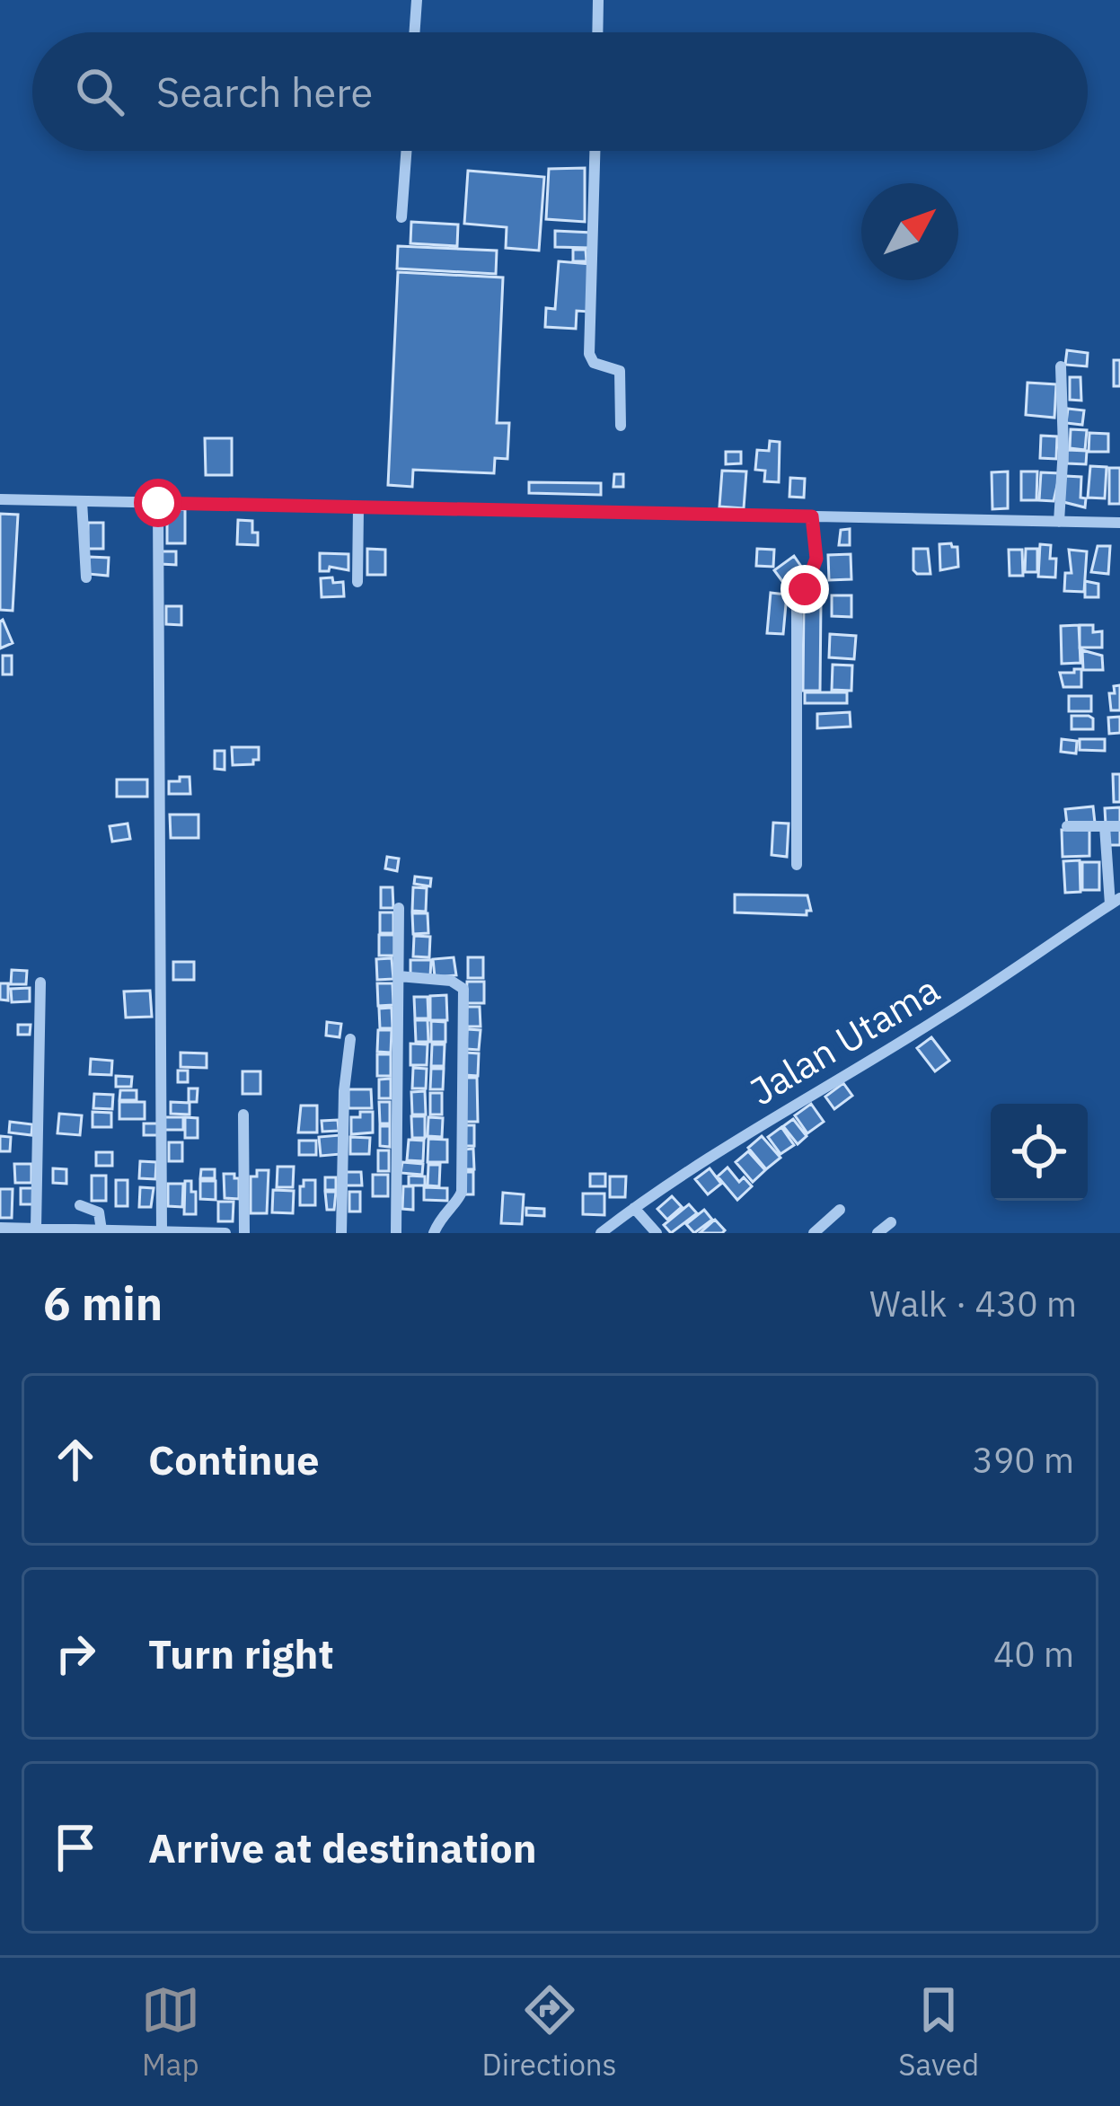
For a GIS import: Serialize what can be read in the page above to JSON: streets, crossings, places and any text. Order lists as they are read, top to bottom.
{
  "streets": {
    "street": ["Jalan Utama"]
  },
  "north": "top right",
  "page": {
    "search": "Search here",
    "heading": ["6 min", "Walk · 430 m"],
    "list": [
      ["Continue", "390 m"],
      ["Turn right", "40 m"],
      "Arrive at destination"
    ],
    "nav": ["Map", "Directions", "Saved"]
  }
}
